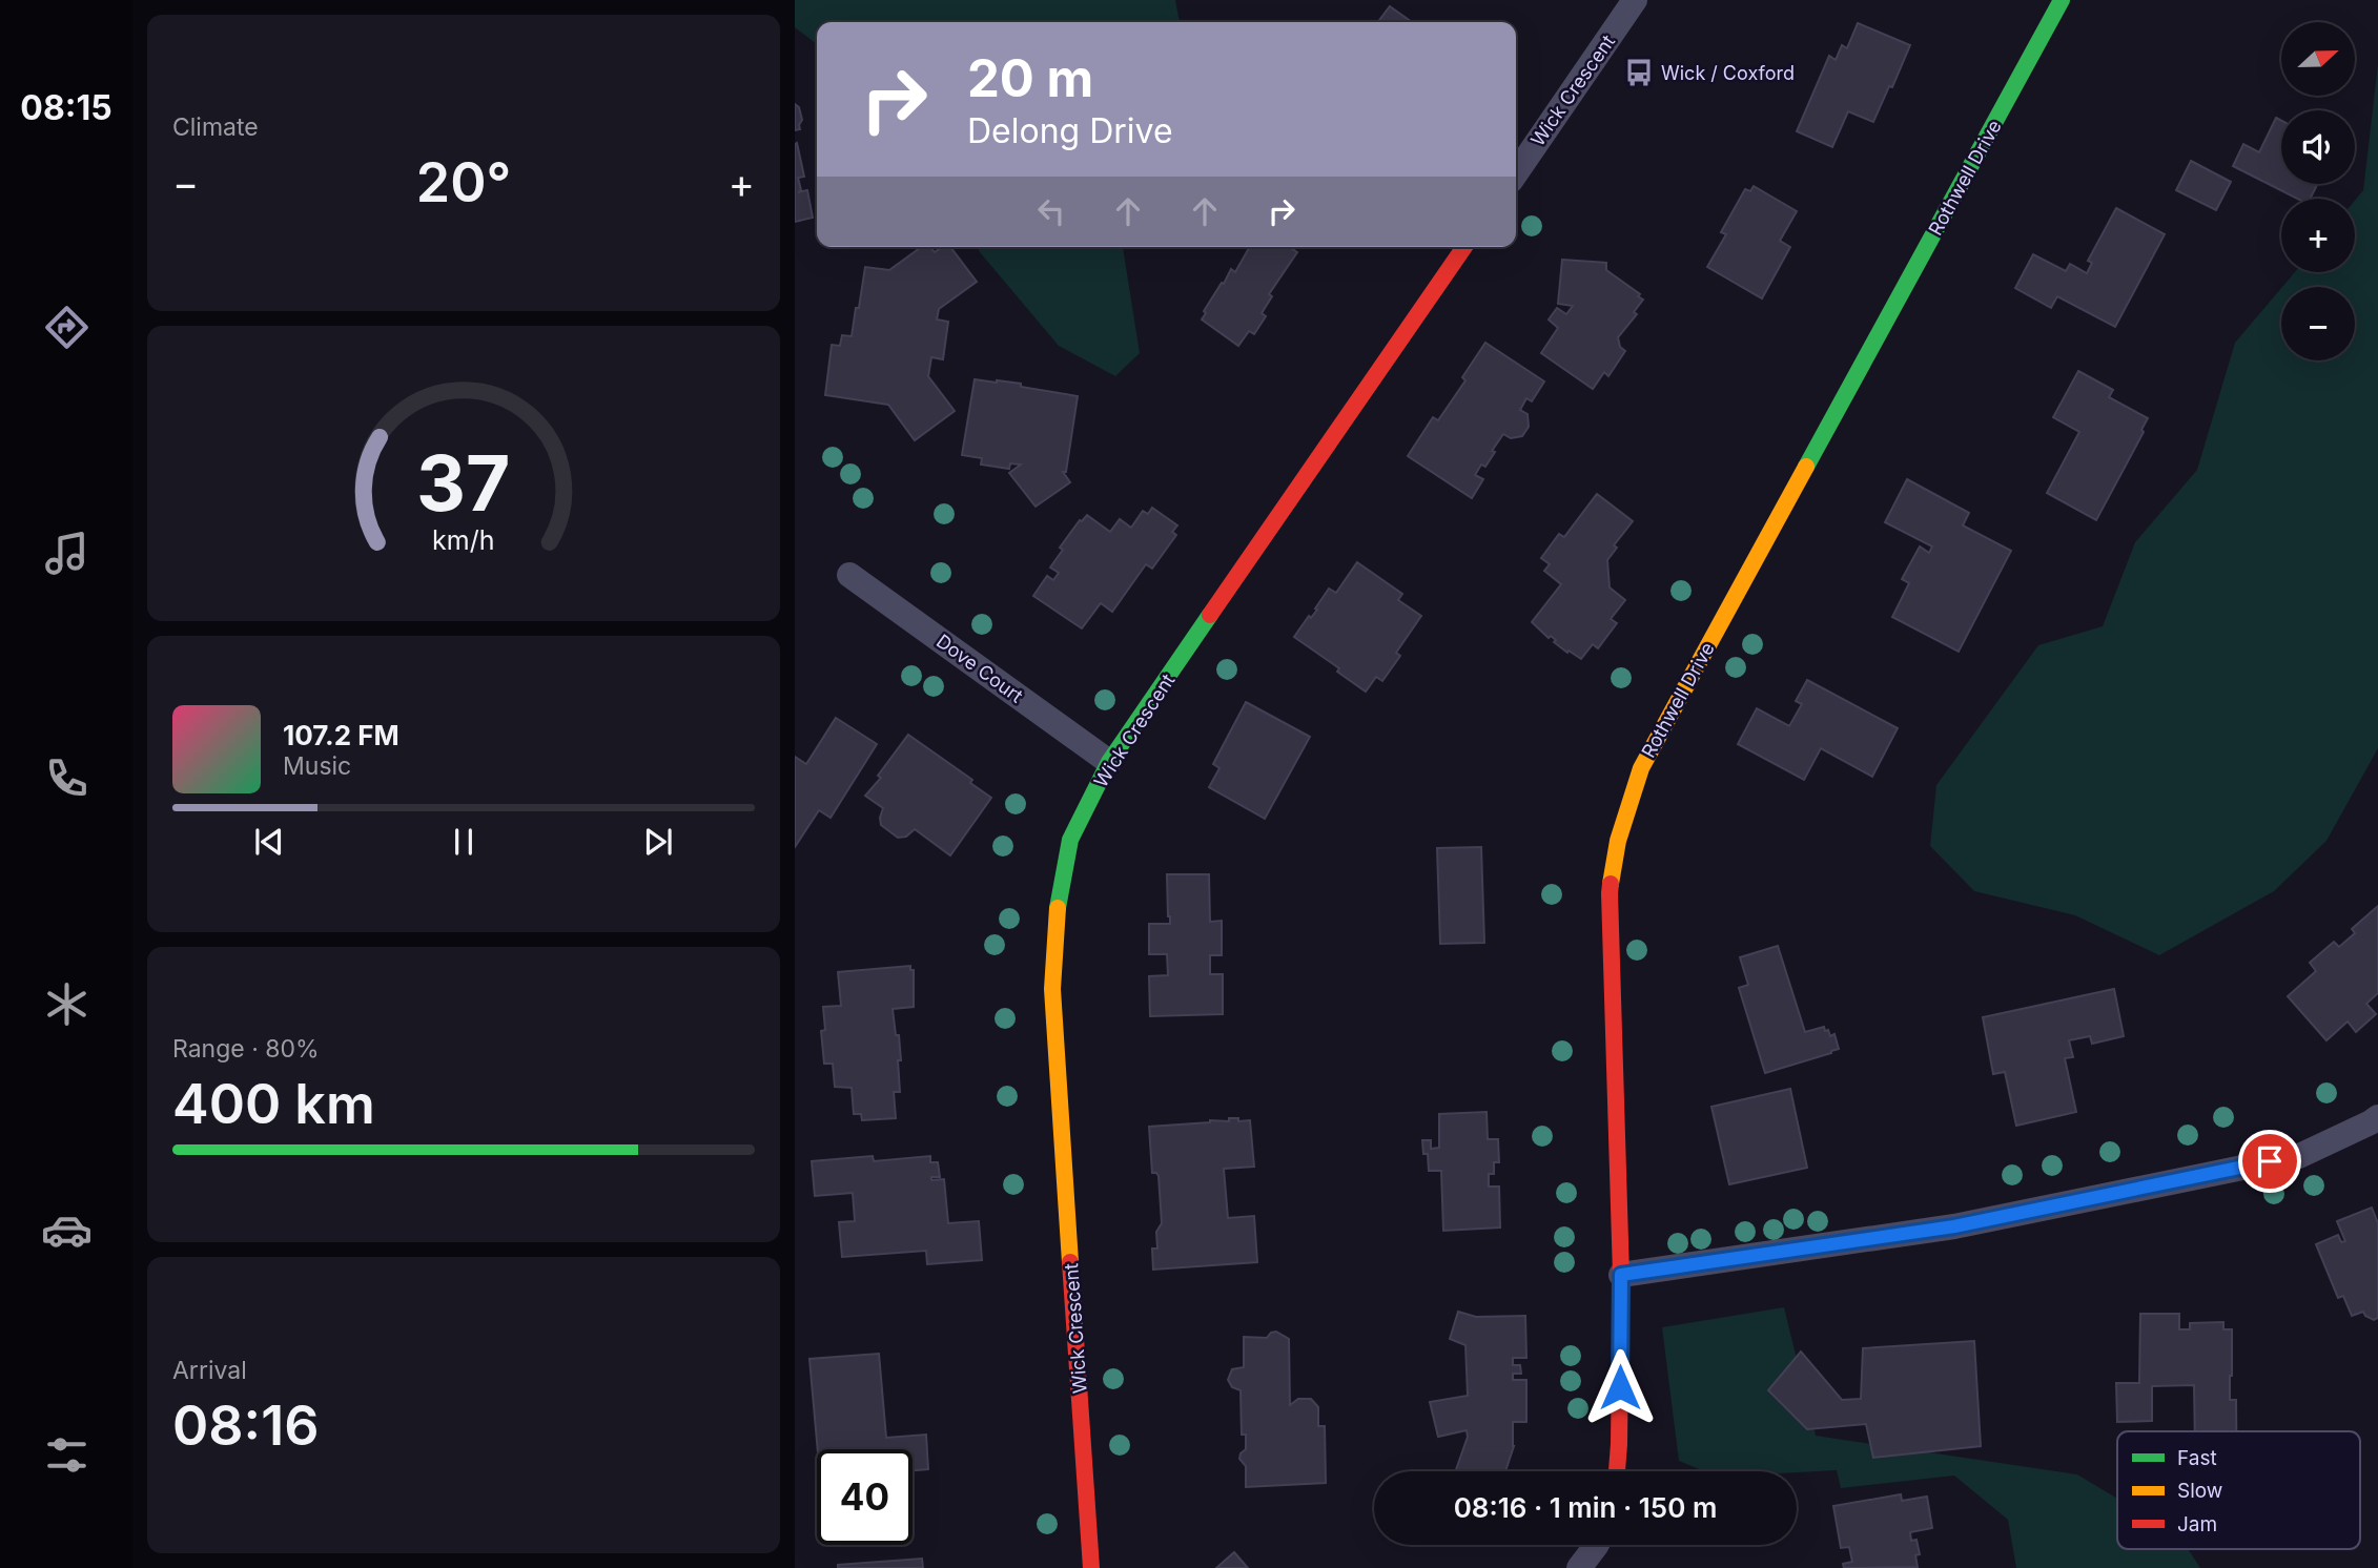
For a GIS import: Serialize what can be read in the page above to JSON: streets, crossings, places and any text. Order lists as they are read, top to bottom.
{
  "streets": {
    "street": ["Wick Crescent", "Rothwell Drive", "Dove Court"]
  },
  "crossings": [
    ["Wick Crescent", "Dove Court"]
  ],
  "places": {
    "bus stop": ["Wick / Coxford"]
  },
  "legend": ["Fast", "Slow", "Jam"],
  "north": "right",
  "page": {
    "tabs": "08:15",
    "tile": [
      "Climate",
      ["Range · 80%", "400 km"],
      ["Arrival", "08:16"]
    ],
    "map_buttons": ["+", "−"],
    "turn": ["20 m", "Delong Drive"],
    "heat": ["−", "20°", "+"],
    "song": ["107.2 FM", "Music"],
    "limit": "40",
    "trip": "08:16 · 1 min · 150 m",
    "gauge": ["37", "km/h"]
  }
}
